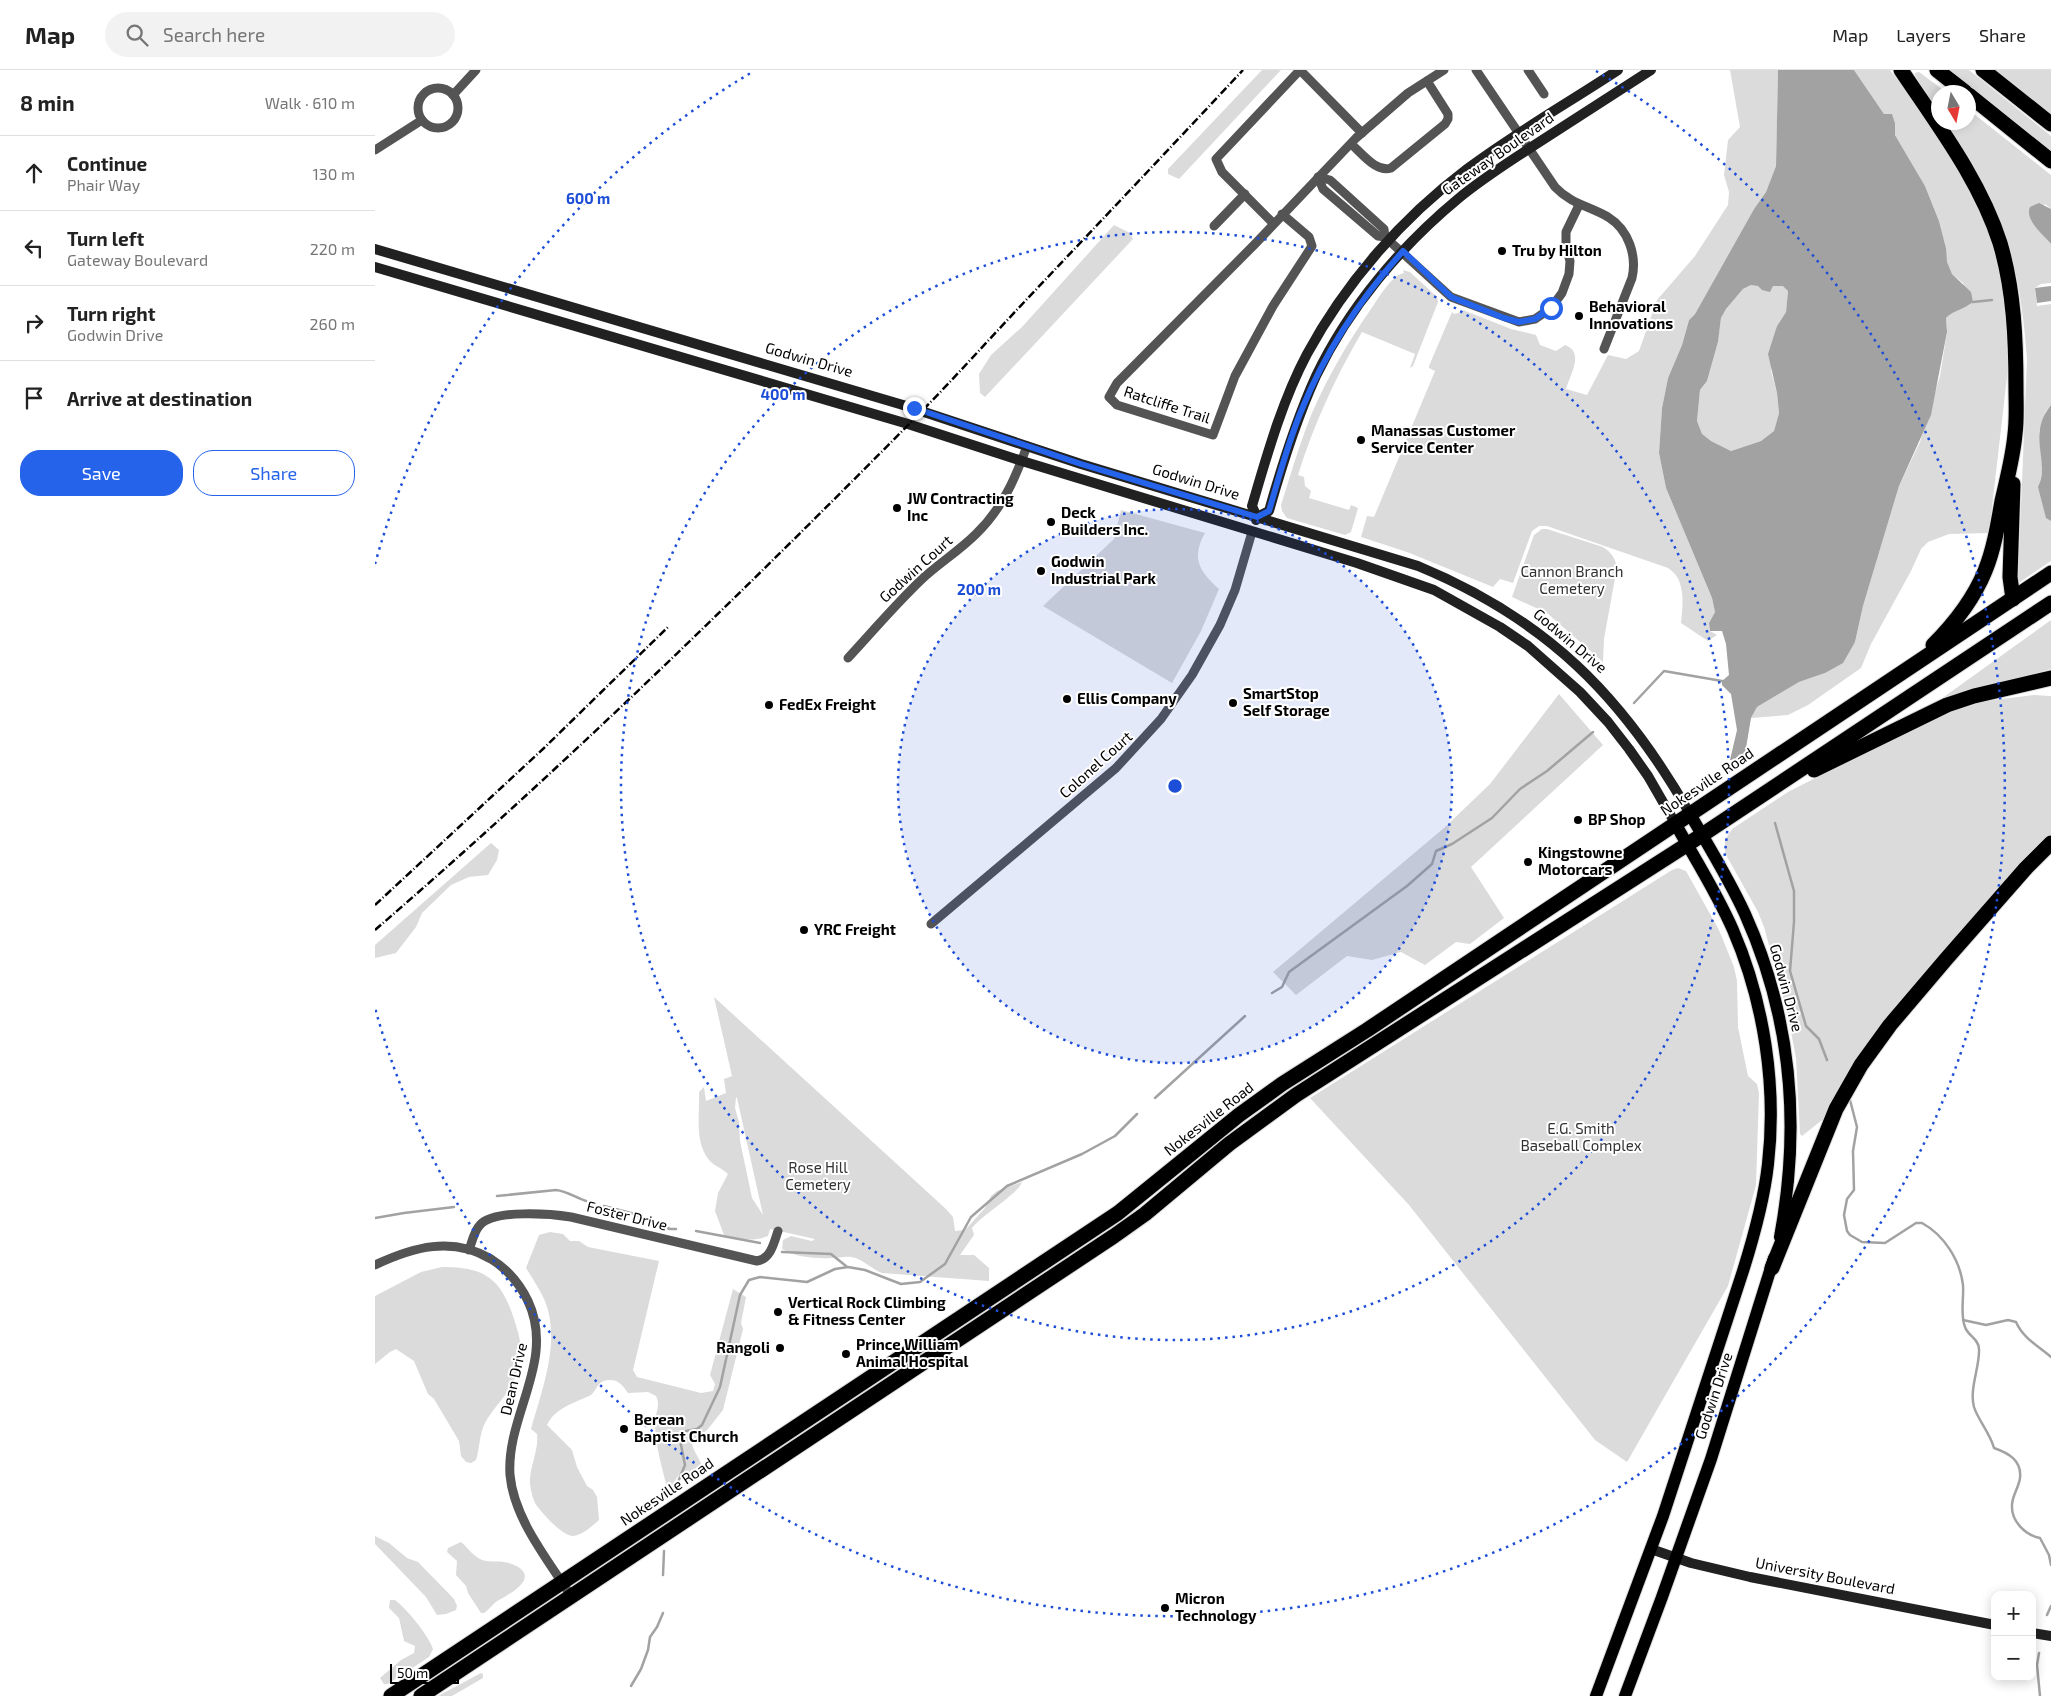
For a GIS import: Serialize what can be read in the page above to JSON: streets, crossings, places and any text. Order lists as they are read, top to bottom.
{
  "streets": {
    "highway": ["Nokesville Road"],
    "main road": ["Godwin Drive"],
    "street": [
      "Gateway Boulevard",
      "Ratcliffe Trail",
      "Godwin Court",
      "Colonel Court",
      "Foster Drive",
      "Dean Drive",
      "University Boulevard"
    ]
  },
  "crossings": [
    ["Gateway Boulevard", "Godwin Drive"],
    ["Gateway Boulevard", "Colonel Court"],
    ["Godwin Drive", "Godwin Court"],
    ["Godwin Drive", "Colonel Court"],
    ["Godwin Drive", "Nokesville Road"],
    ["Godwin Drive", "University Boulevard"],
    ["Nokesville Road", "Dean Drive"],
    ["Foster Drive", "Dean Drive"]
  ],
  "parks": ["Cannon Branch Cemetery", "E.G. Smith Baseball Complex", "Rose Hill Cemetery"],
  "places": [
    "Tru by Hilton",
    "Behavioral Innovations",
    "Manassas Customer Service Center",
    "JW Contracting Inc",
    "Deck Builders Inc.",
    "Godwin Industrial Park",
    "Ellis Company",
    "SmartStop Self Storage",
    "FedEx Freight",
    "BP Shop",
    "Kingstowne Motorcars",
    "YRC Freight",
    "Vertical Rock Climbing & Fitness Center",
    "Rangoli",
    "Prince William Animal Hospital",
    "Berean Baptist Church",
    "Micron Technology"
  ],
  "scale_bar": "50 m",
  "north": "bottom",
  "page": {
    "header": "Map",
    "search": "Search here",
    "nav": ["Map", "Layers", "Share"],
    "heading": ["8 min", "Walk · 610 m"],
    "list": [
      ["Continue", "Phair Way", "130 m"],
      ["Turn left", "Gateway Boulevard", "220 m"],
      ["Turn right", "Godwin Drive", "260 m"],
      "Arrive at destination"
    ],
    "buttons": ["Save", "Share"],
    "map_buttons": ["+", "−"],
    "scale": "50 m"
  },
  "rings": ["600 m", "400 m", "200 m"]
}
